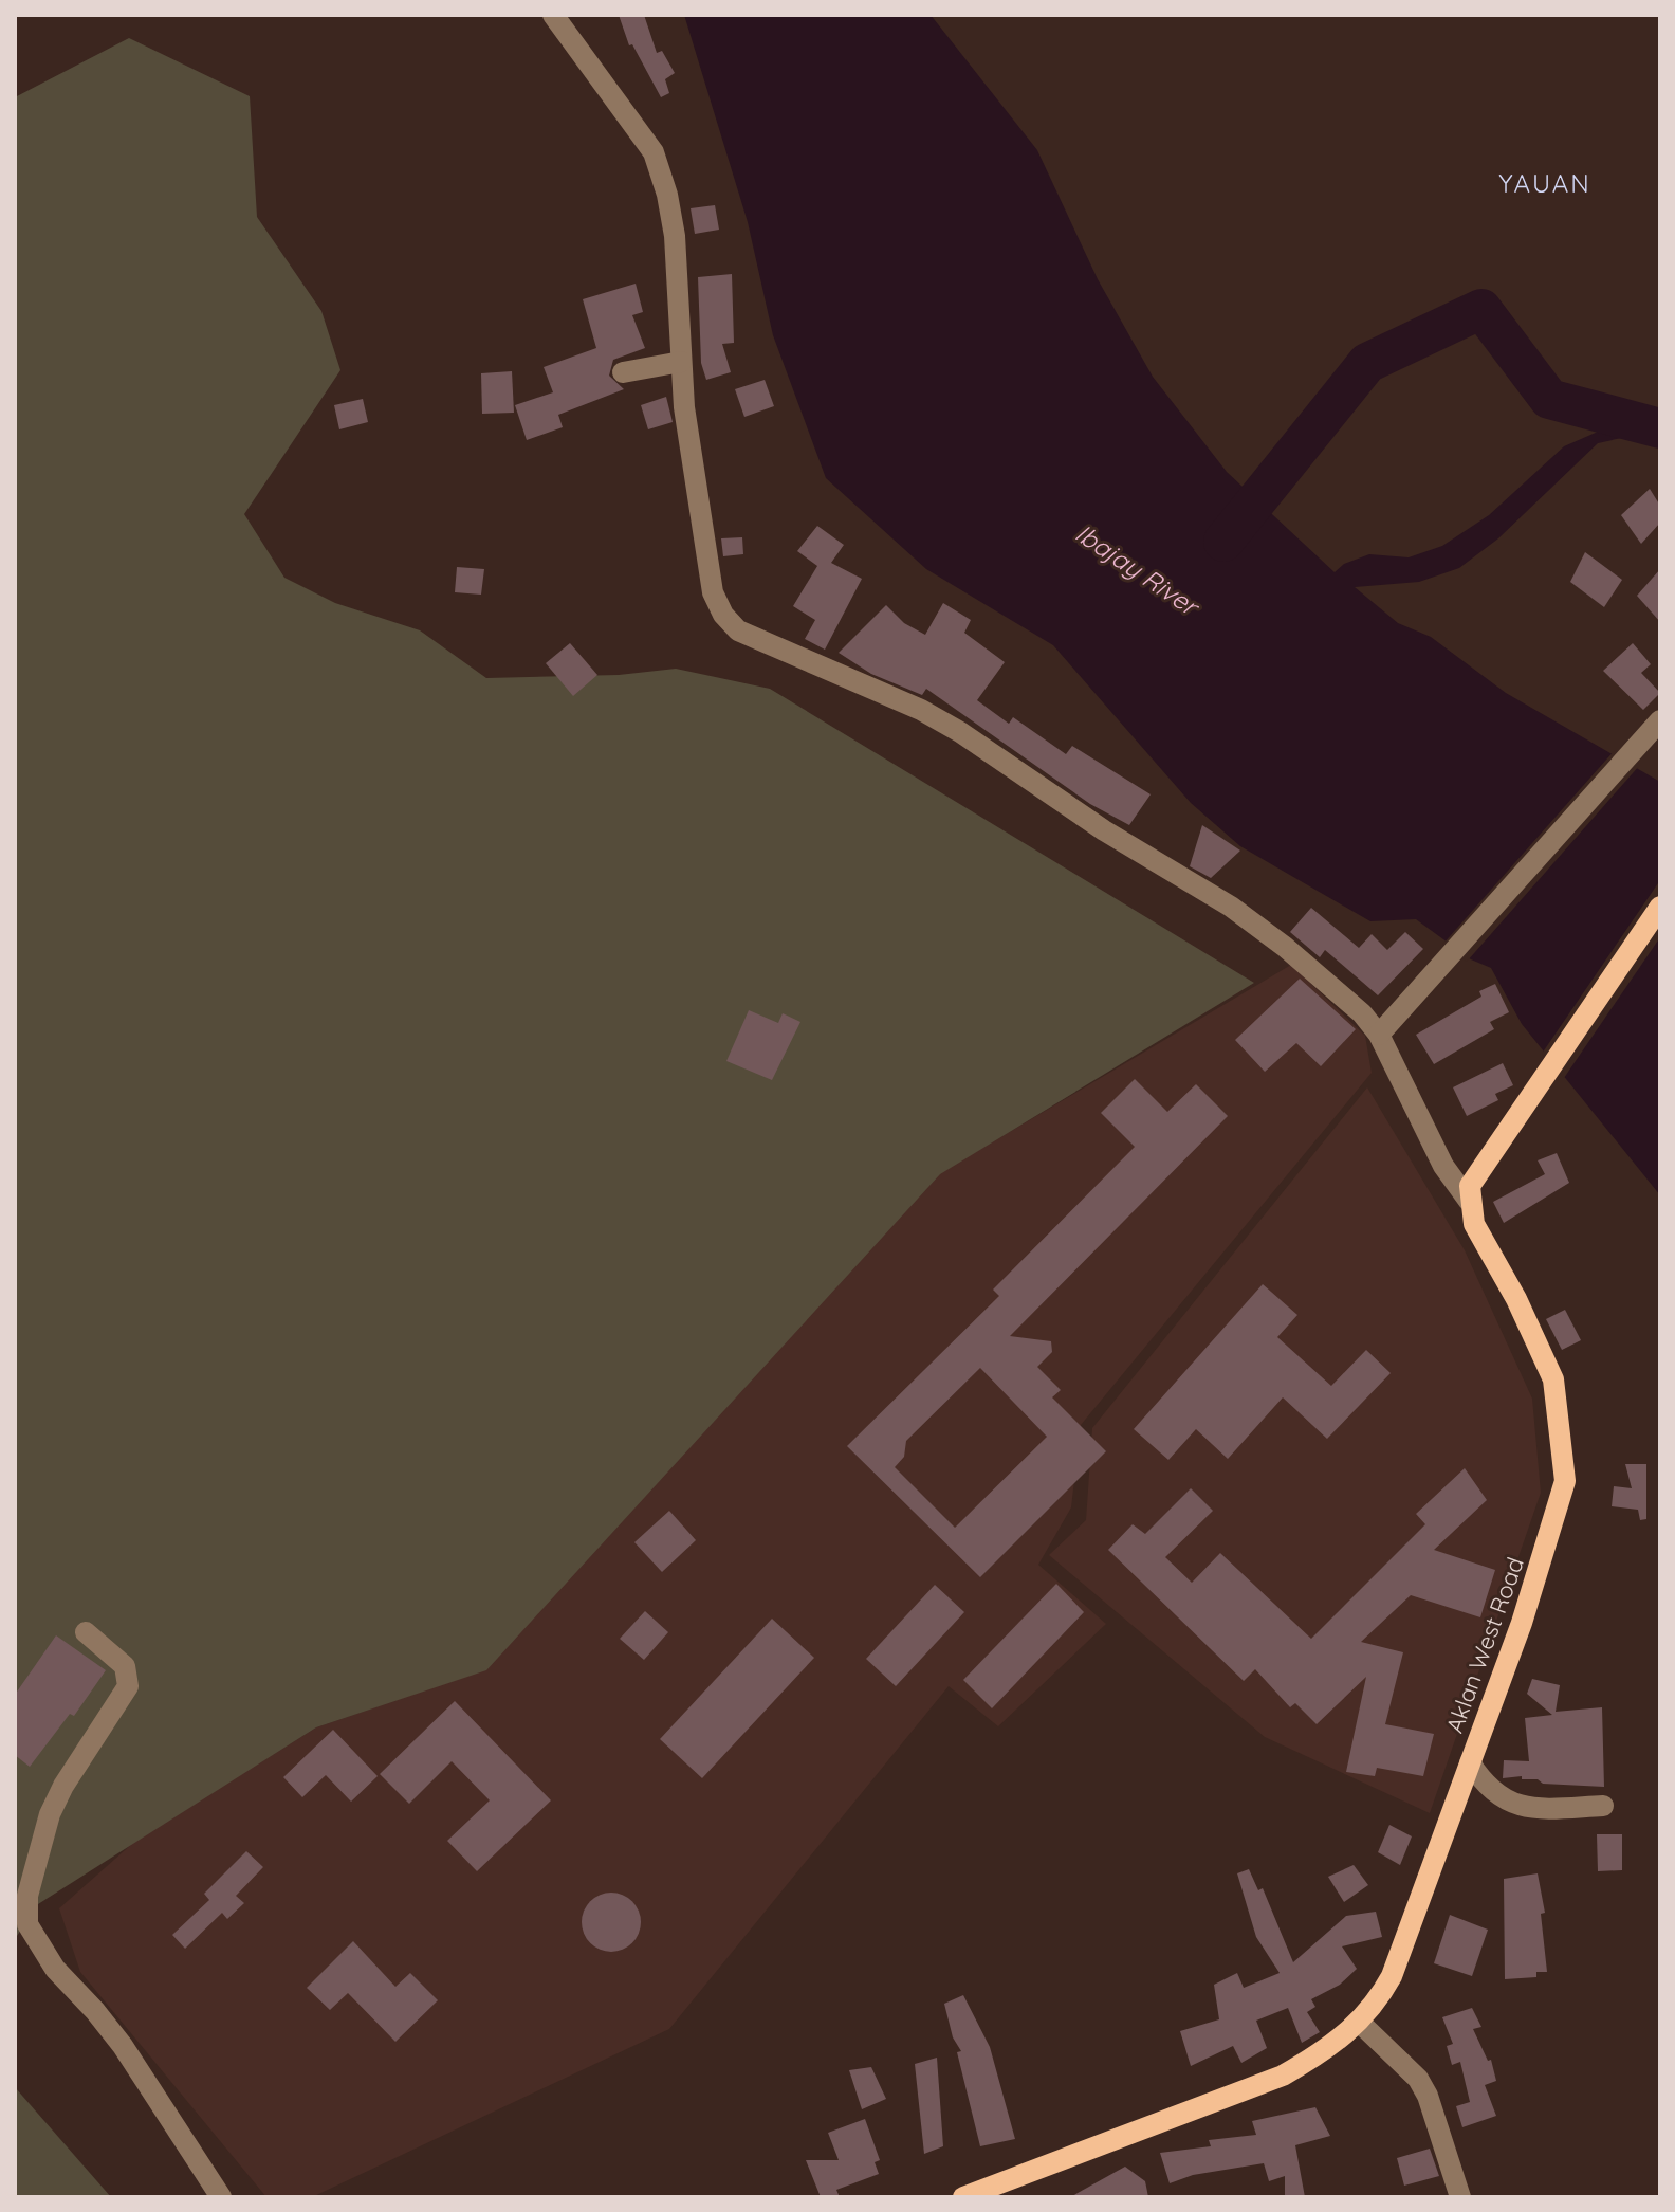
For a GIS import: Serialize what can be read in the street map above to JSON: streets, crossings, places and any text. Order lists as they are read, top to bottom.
{
  "streets": {
    "main road": ["Aklan West Road"]
  },
  "districts": ["YAUAN"],
  "water": ["Ibajay River"]
}
